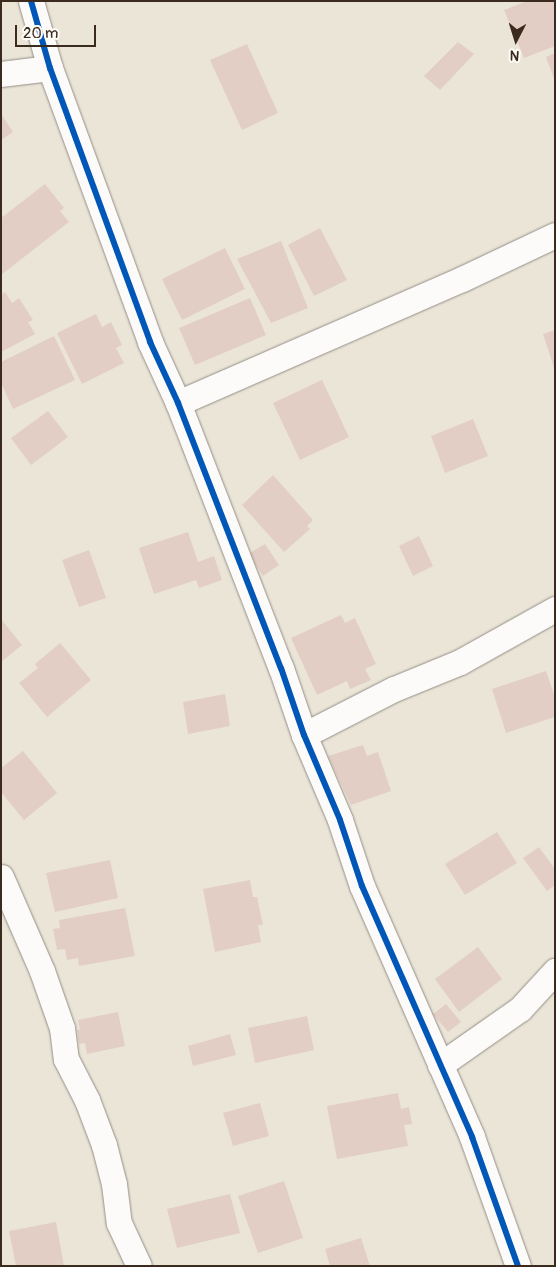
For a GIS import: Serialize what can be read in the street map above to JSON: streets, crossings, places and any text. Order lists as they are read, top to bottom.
{
  "scale_bar": "20 m",
  "north": "bottom"
}
